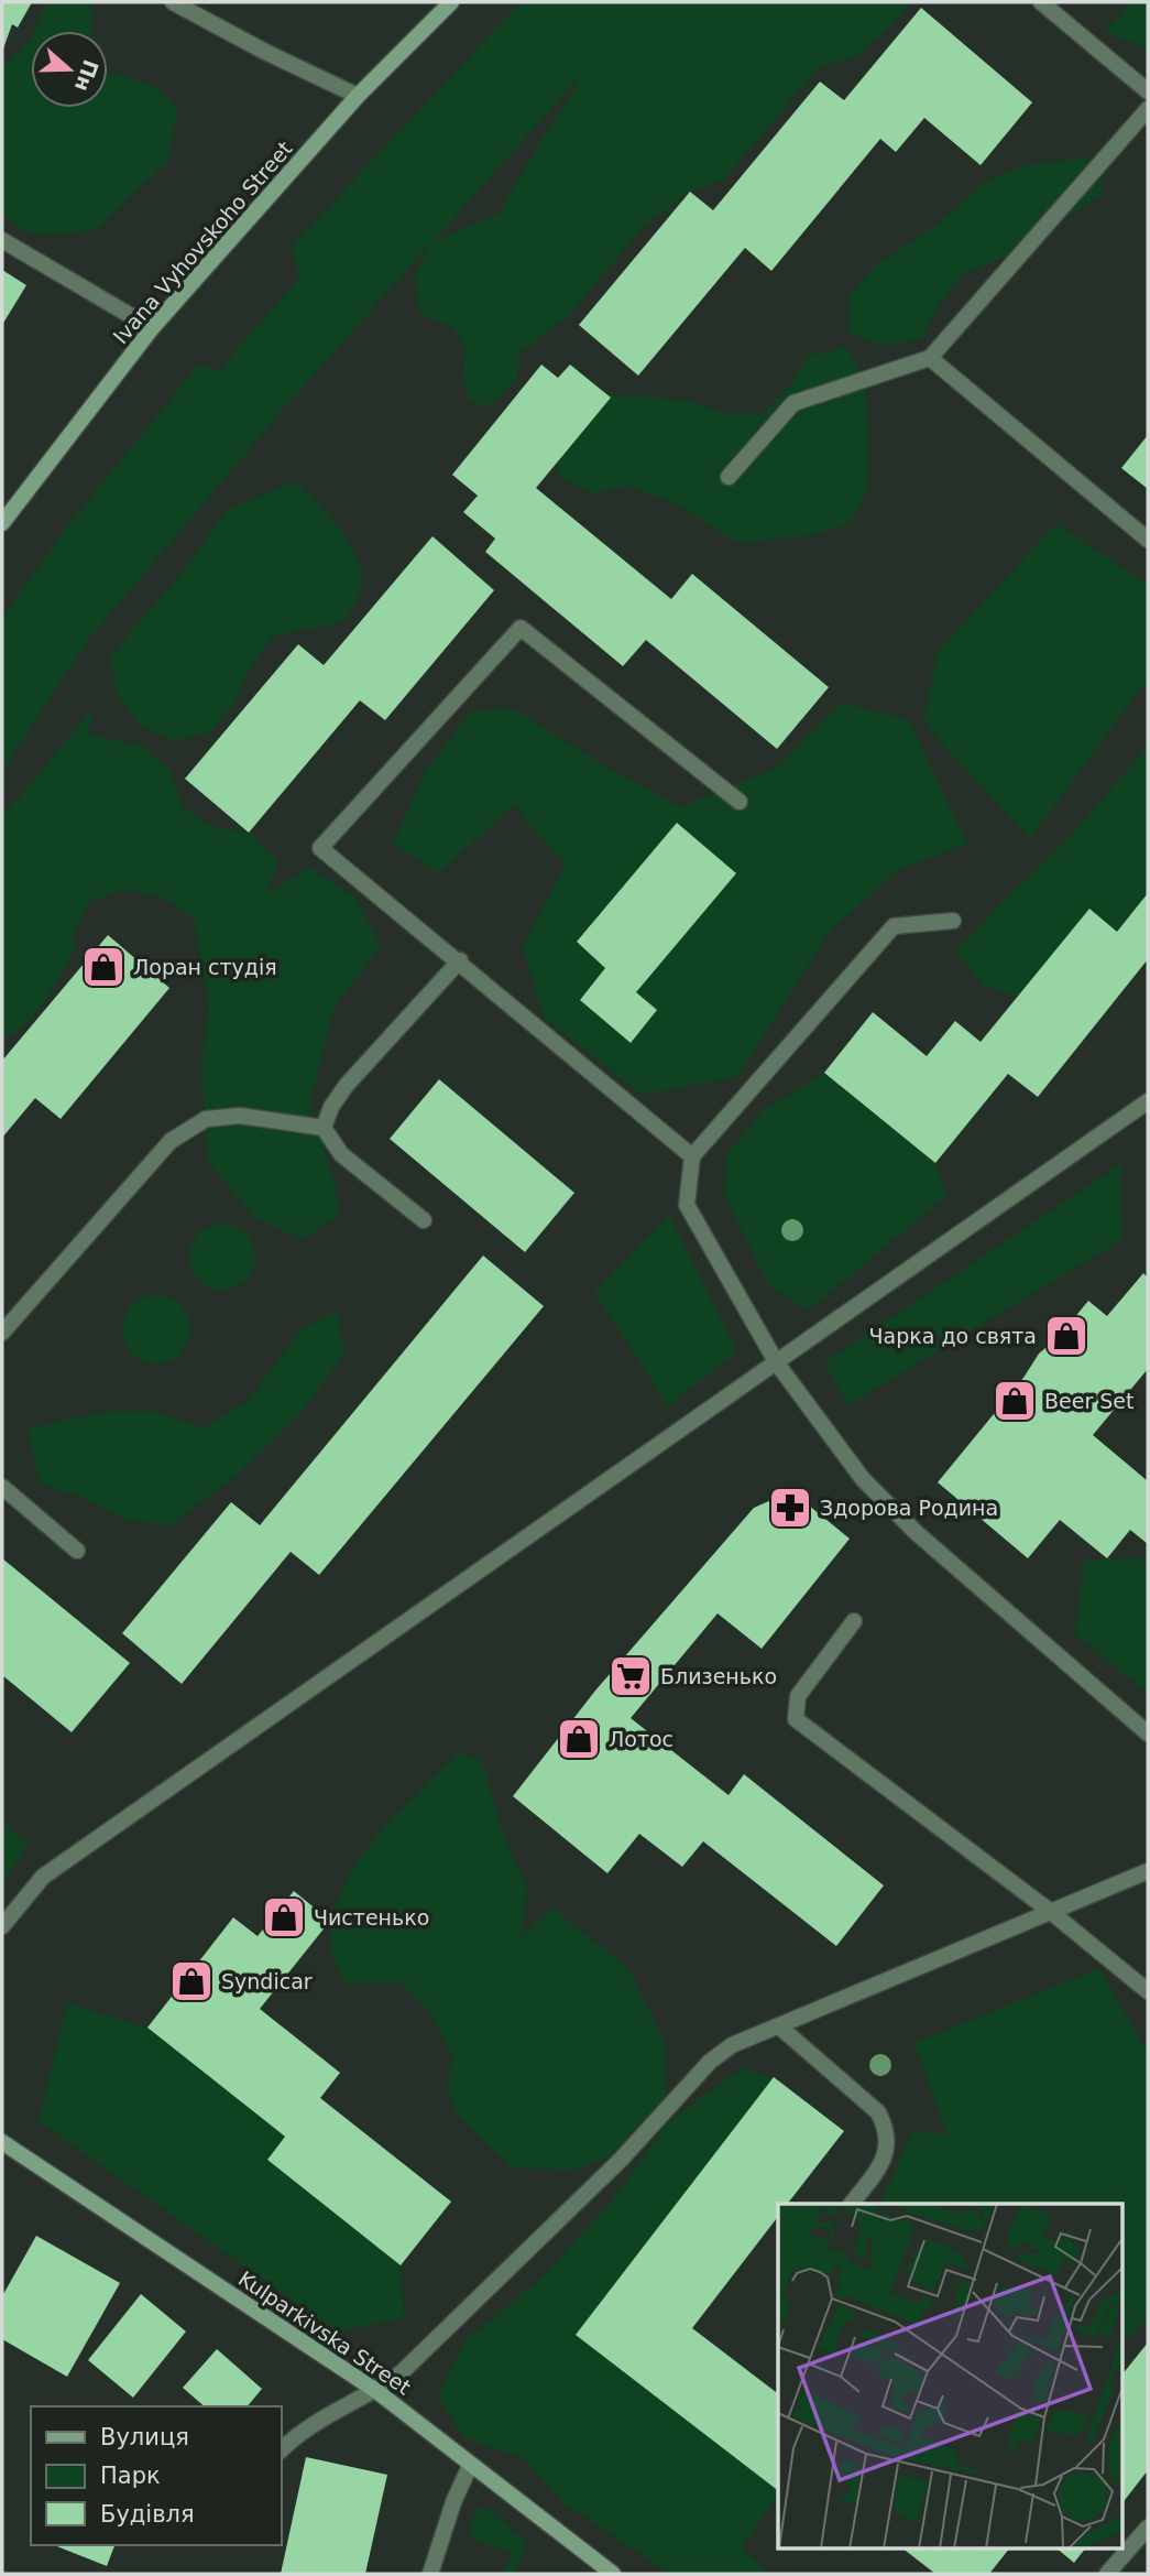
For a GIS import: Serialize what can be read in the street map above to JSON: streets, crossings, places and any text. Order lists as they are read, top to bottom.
{
  "streets": {
    "street": ["Ivana Vyhovskoho Street", "Kulparkivska Street"]
  },
  "places": {
    "shop": [
      "Лоран студія",
      "Чарка до свята",
      "Beer Set",
      "Лотос",
      "Чистенько",
      "Syndicar"
    ],
    "pharmacy": ["Здорова Родина"],
    "supermarket": ["Близенько"]
  },
  "legend": ["Вулиця", "Парк", "Будівля"],
  "north": "right"
}
